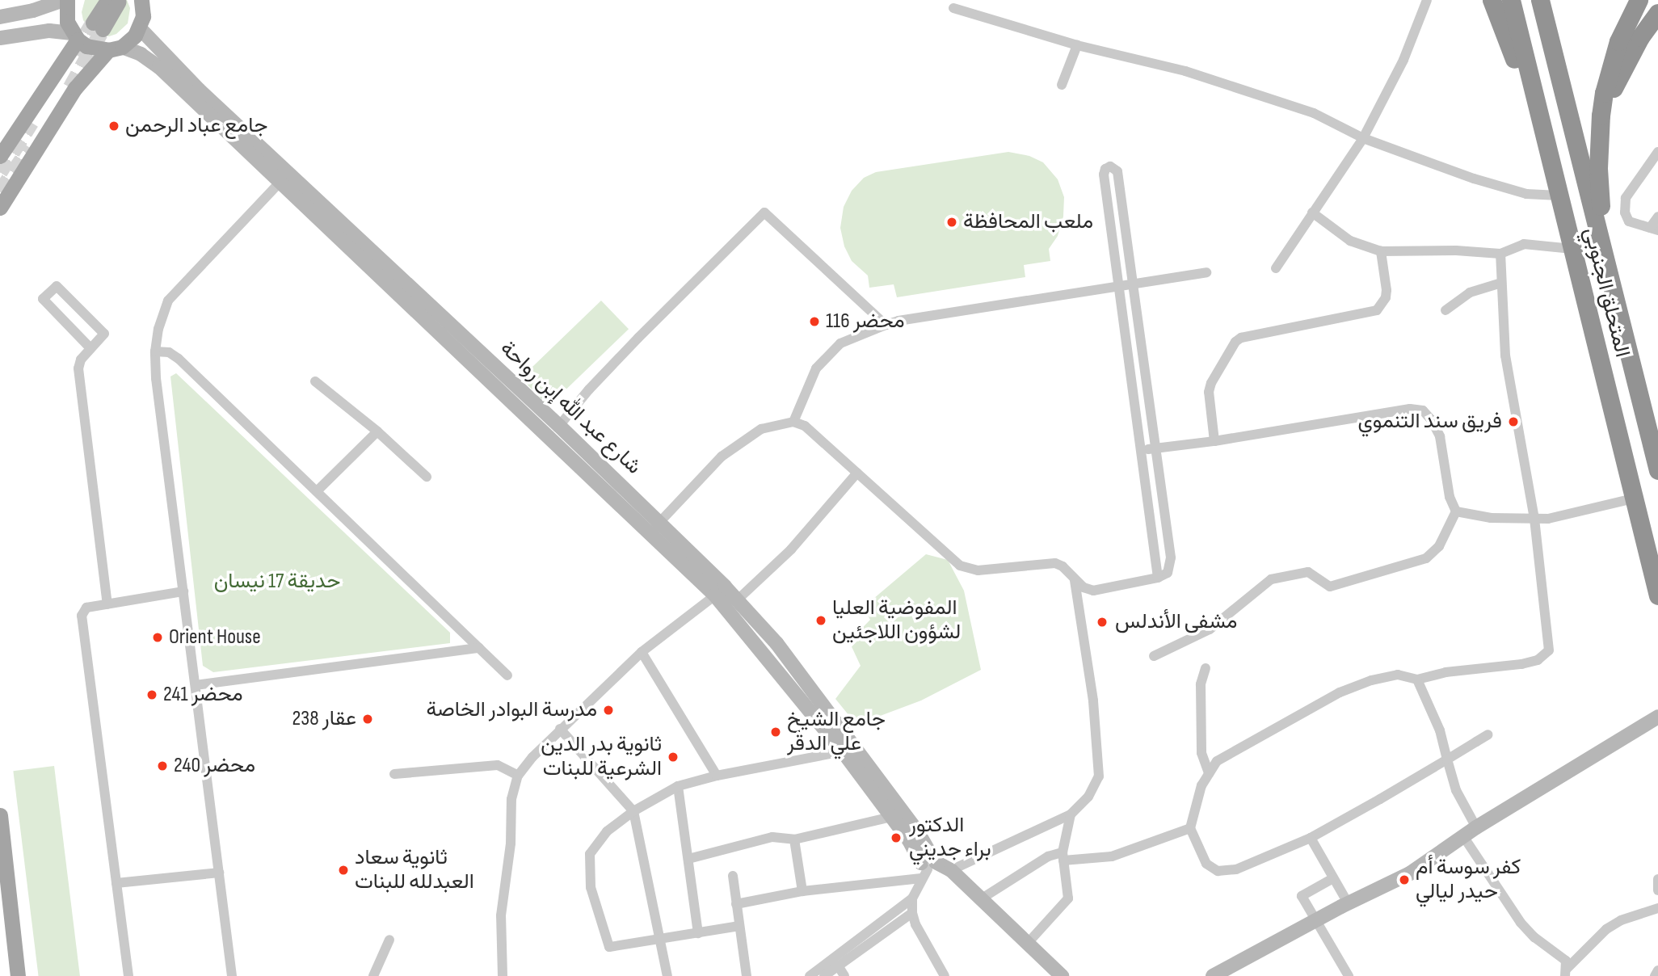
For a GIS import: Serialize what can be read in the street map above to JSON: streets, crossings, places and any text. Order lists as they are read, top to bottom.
{
  "streets": {
    "highway": ["المتحلق الجنوبي"],
    "street": ["شارع عبد الله إبن رواحة"]
  },
  "parks": ["حديقة 17 نيسان"],
  "places": [
    "جامع عباد الرحمن",
    "ملعب المحافظة",
    "محضر 116",
    "فريق سند التنموي",
    "المفوضية العليا لشؤون اللاجئين",
    "مشفى الأندلس",
    "Orient House",
    "محضر 241",
    "مدرسة البوادر الخاصة",
    "عقار 238",
    "جامع الشيخ علي الدقر",
    "ثانوية بدر الدين الشرعية للبنات",
    "محضر 240",
    "الدكتور براء جديني",
    "ثانوية سعاد العبدلله للبنات",
    "كفر سوسة أم حيدر ليالي"
  ]
}
